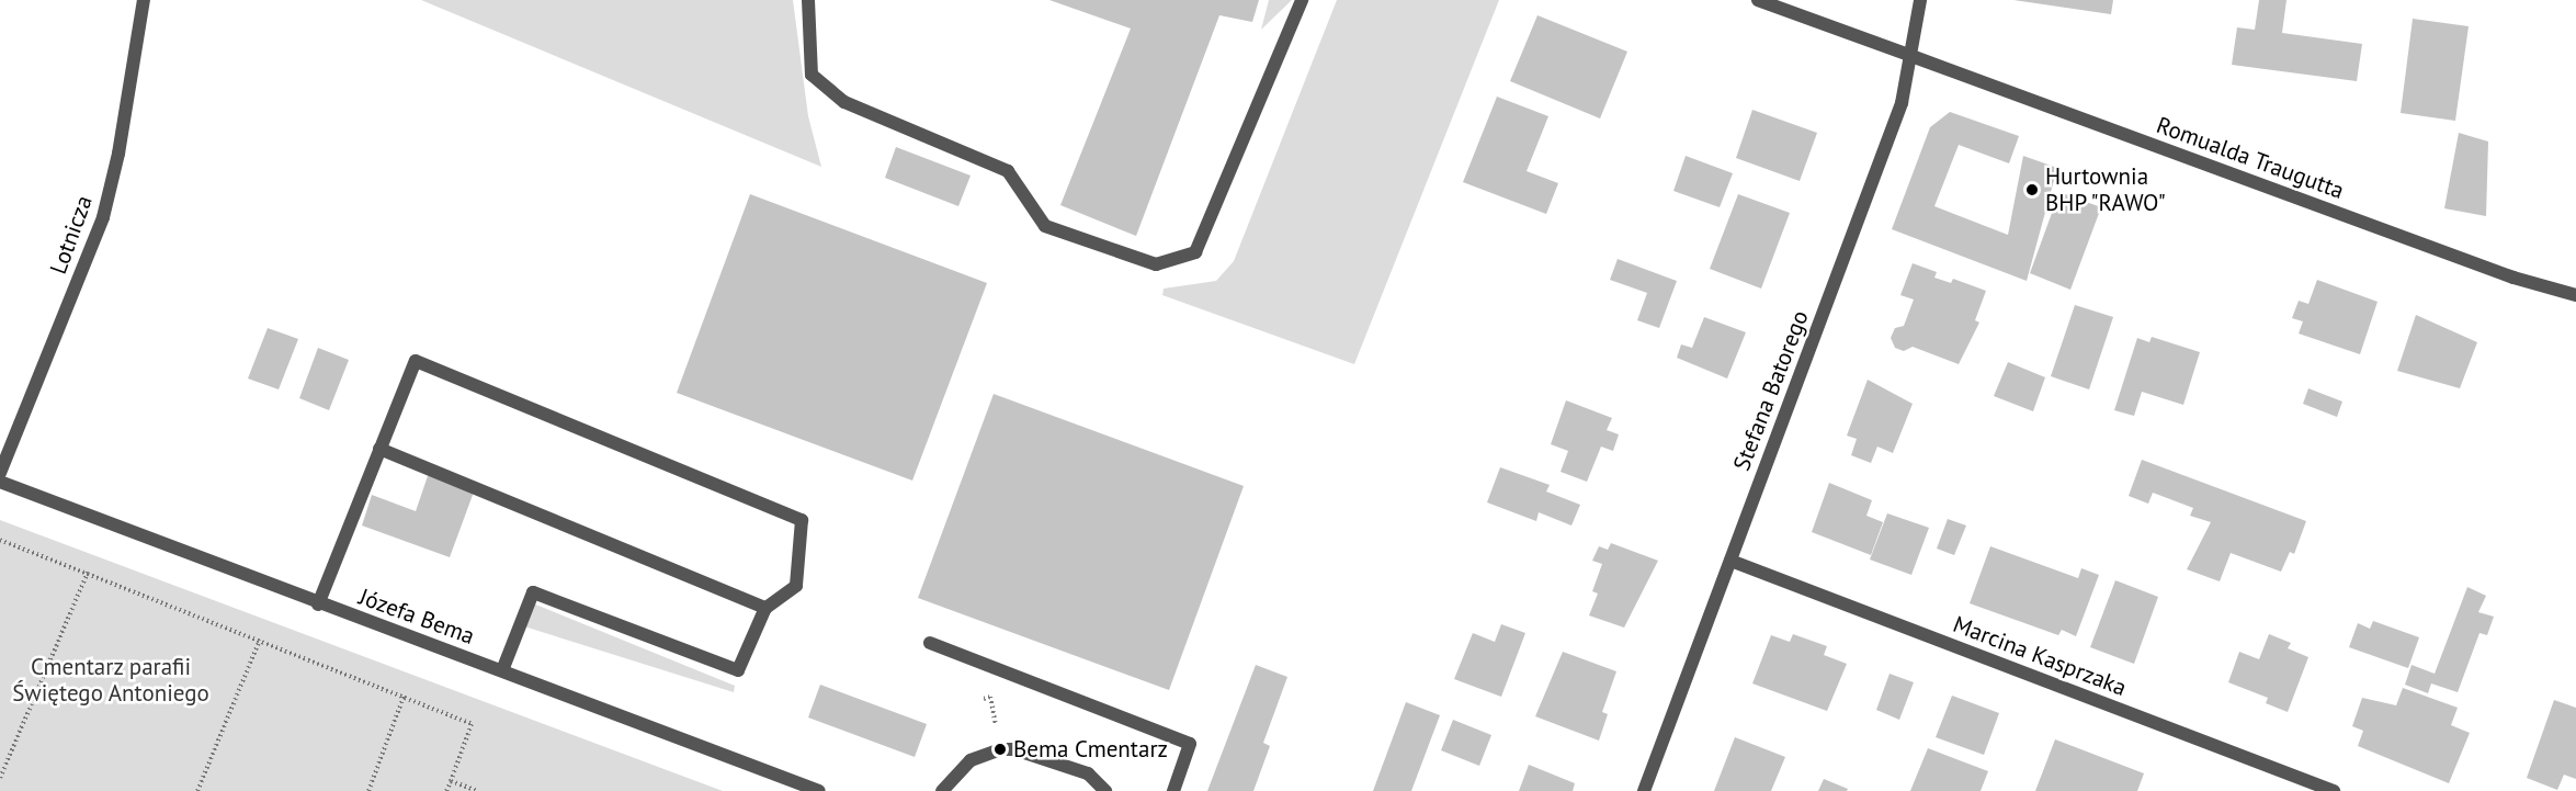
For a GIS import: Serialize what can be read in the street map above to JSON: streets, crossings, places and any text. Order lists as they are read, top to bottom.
{
  "streets": {
    "street": [
      "Romualda Traugutta",
      "Lotnicza",
      "Stefana Batorego",
      "Józefa Bema",
      "Marcina Kasprzaka"
    ]
  },
  "crossings": [
    ["Romualda Traugutta", "Stefana Batorego"],
    ["Stefana Batorego", "Marcina Kasprzaka"]
  ],
  "parks": ["Cmentarz parafii Świętego Antoniego"],
  "places": ["Hurtownia BHP \"RAWO\"", "Bema Cmentarz"]
}
